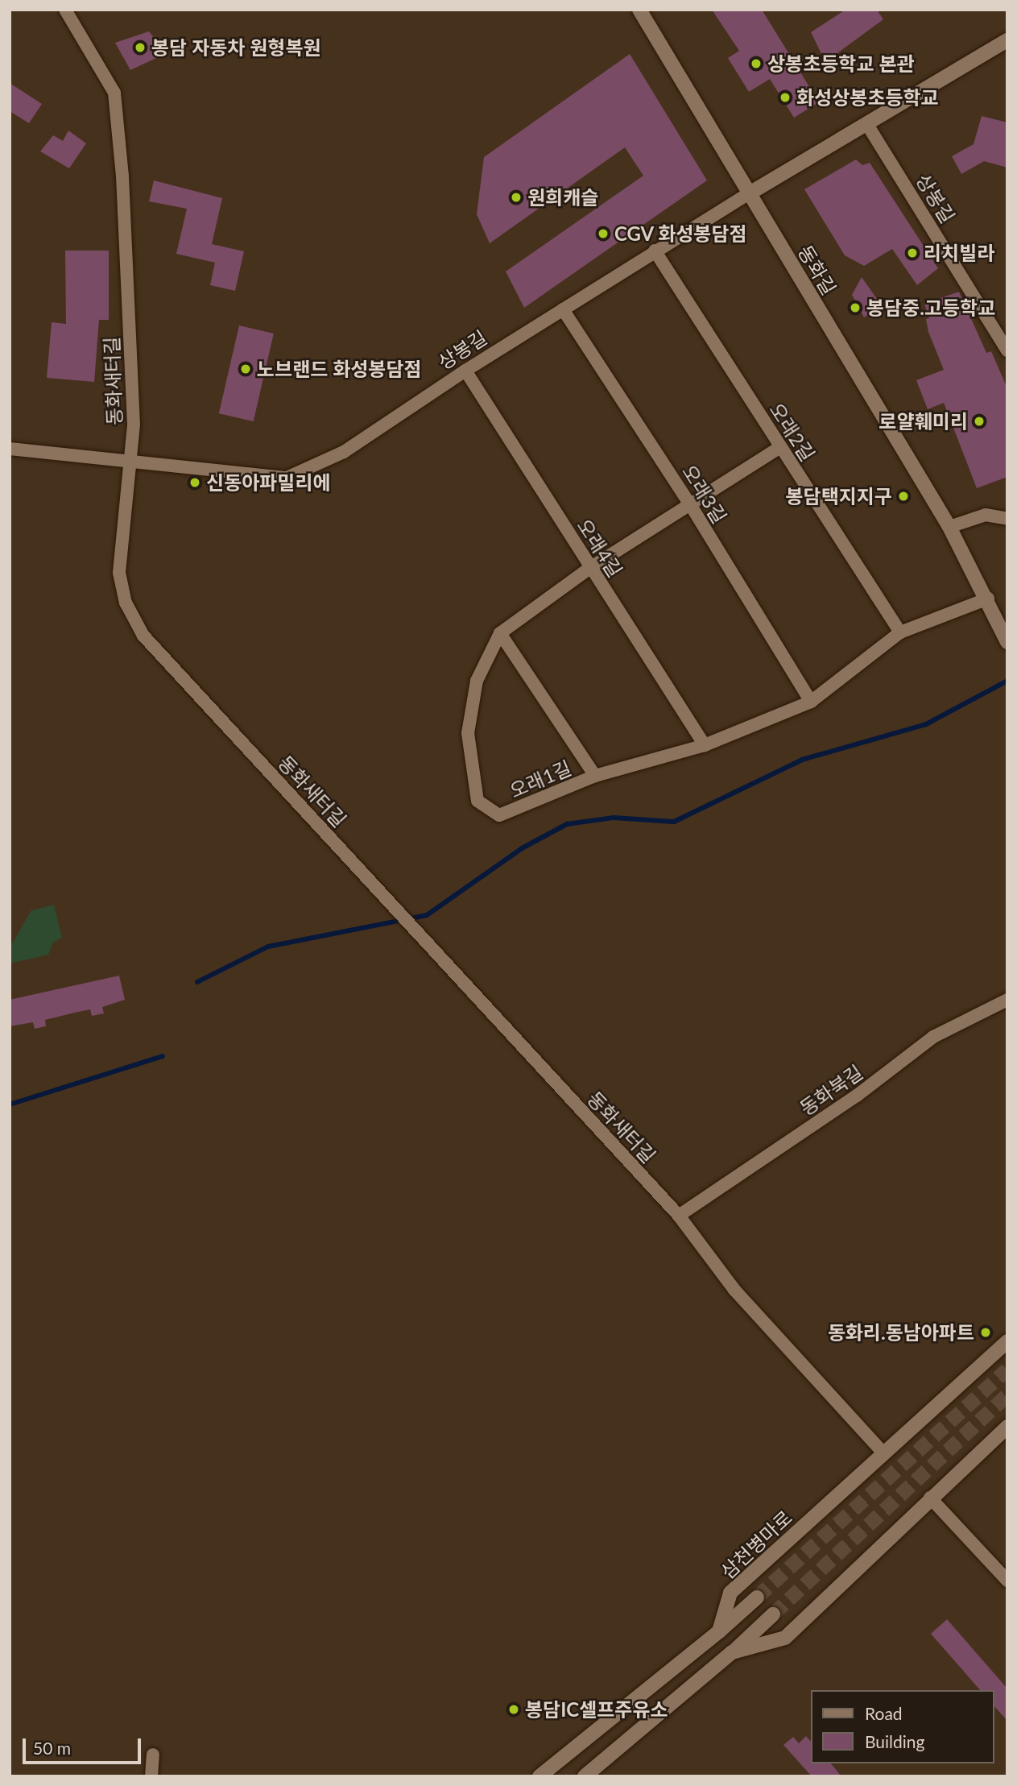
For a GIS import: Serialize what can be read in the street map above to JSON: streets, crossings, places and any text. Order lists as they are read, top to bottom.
{
  "streets": {
    "main road": ["상봉길", "동화길", "삼천병마로"],
    "street": [
      "동화새터길",
      "오래2길",
      "오래3길",
      "오래4길",
      "오래1길",
      "동화북길"
    ]
  },
  "crossings": [
    ["상봉길", "동화길"],
    ["상봉길", "동화새터길"],
    ["상봉길", "오래2길"],
    ["상봉길", "오래3길"],
    ["상봉길", "오래4길"],
    ["동화길", "오래1길"],
    ["동화새터길", "동화북길"],
    ["동화새터길", "삼천병마로"],
    ["오래2길", "오래1길"],
    ["오래3길", "오래1길"],
    ["오래4길", "오래1길"]
  ],
  "places": [
    "봉담 자동차 원형복원",
    "상봉초등학교 본관",
    "화성상봉초등학교",
    "원희캐슬",
    "CGV 화성봉담점",
    "리치빌라",
    "봉담중.고등학교",
    "노브랜드 화성봉담점",
    "로얄훼미리",
    "신동아파밀리에",
    "봉담택지지구",
    "동화리.동남아파트",
    "봉담IC셀프주유소"
  ],
  "legend": ["Road", "Building"],
  "scale_bar": "50 m"
}
